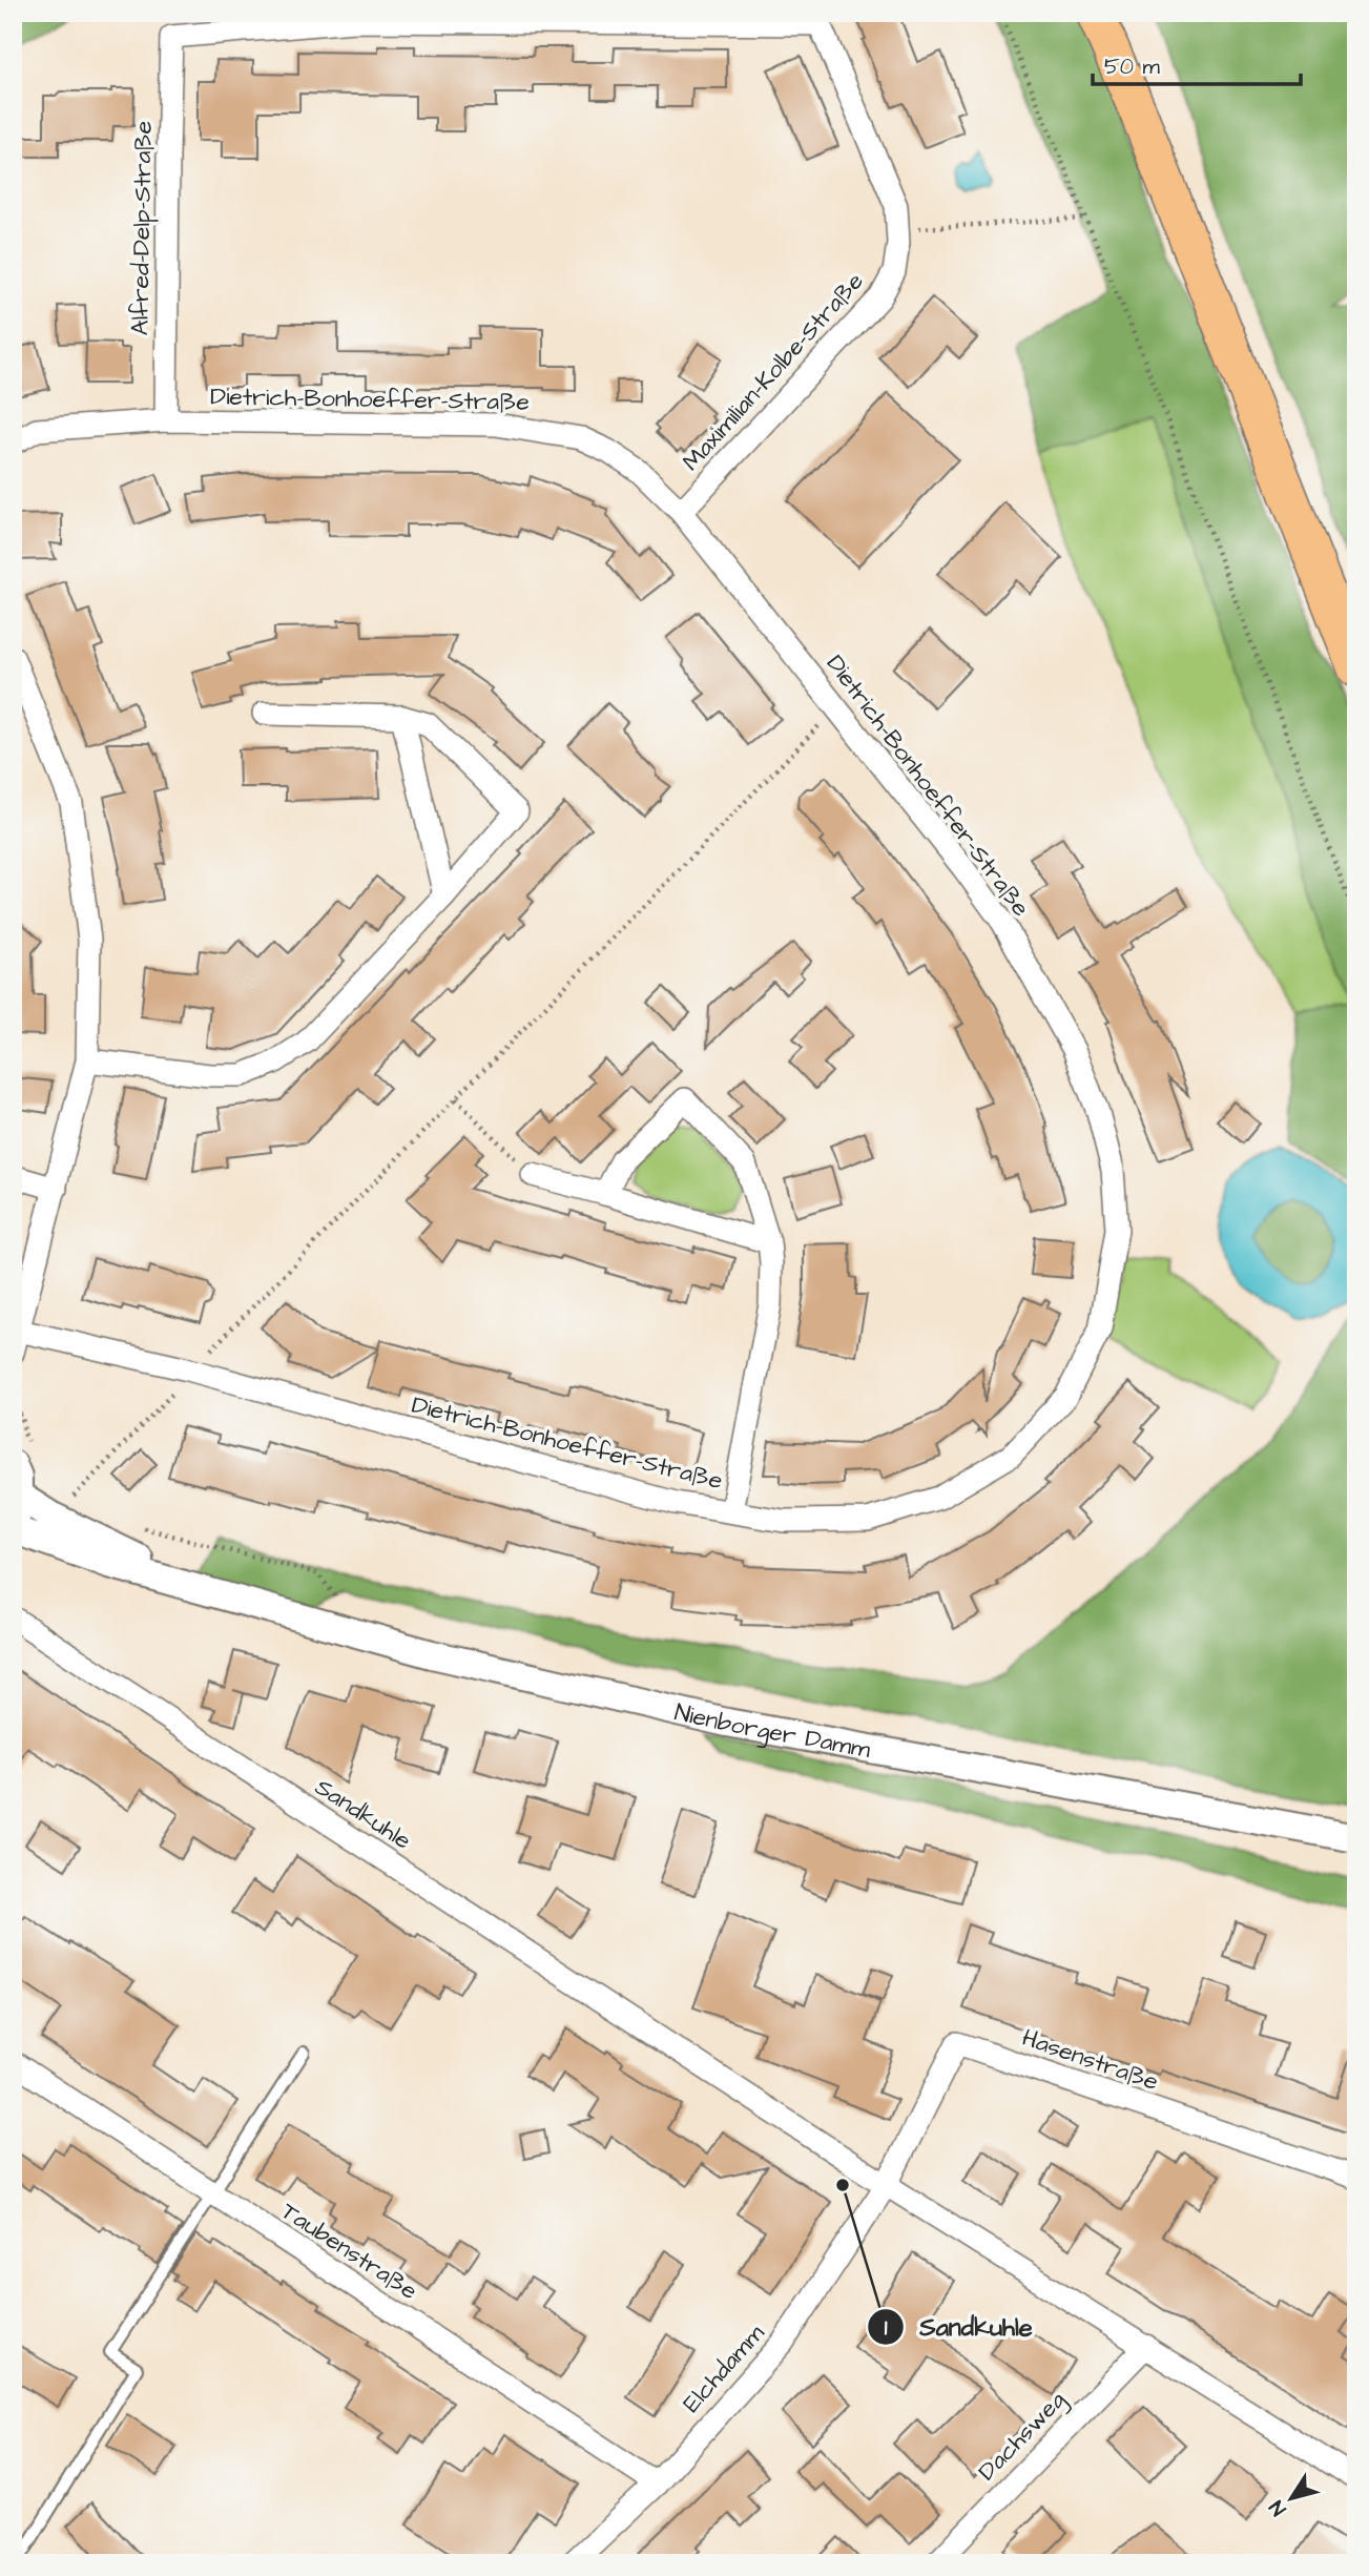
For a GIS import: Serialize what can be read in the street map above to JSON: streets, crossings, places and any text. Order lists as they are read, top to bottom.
{
  "streets": {
    "street": [
      "Alfred-Delp-Straße",
      "Maximilian-Kolbe-Straße",
      "Dietrich-Bonhoeffer-Straße",
      "Nienborger Damm",
      "Sandkuhle",
      "Hasenstraße",
      "Taubenstraße",
      "Elchdamm",
      "Dachsweg"
    ]
  },
  "crossings": [
    ["Alfred-Delp-Straße", "Dietrich-Bonhoeffer-Straße"],
    ["Maximilian-Kolbe-Straße", "Dietrich-Bonhoeffer-Straße"],
    ["Sandkuhle", "Hasenstraße"],
    ["Sandkuhle", "Elchdamm"],
    ["Sandkuhle", "Dachsweg"],
    ["Hasenstraße", "Elchdamm"],
    ["Taubenstraße", "Elchdamm"]
  ],
  "places": ["Sandkuhle"],
  "scale_bar": "50 m",
  "north": "bottom left"
}
